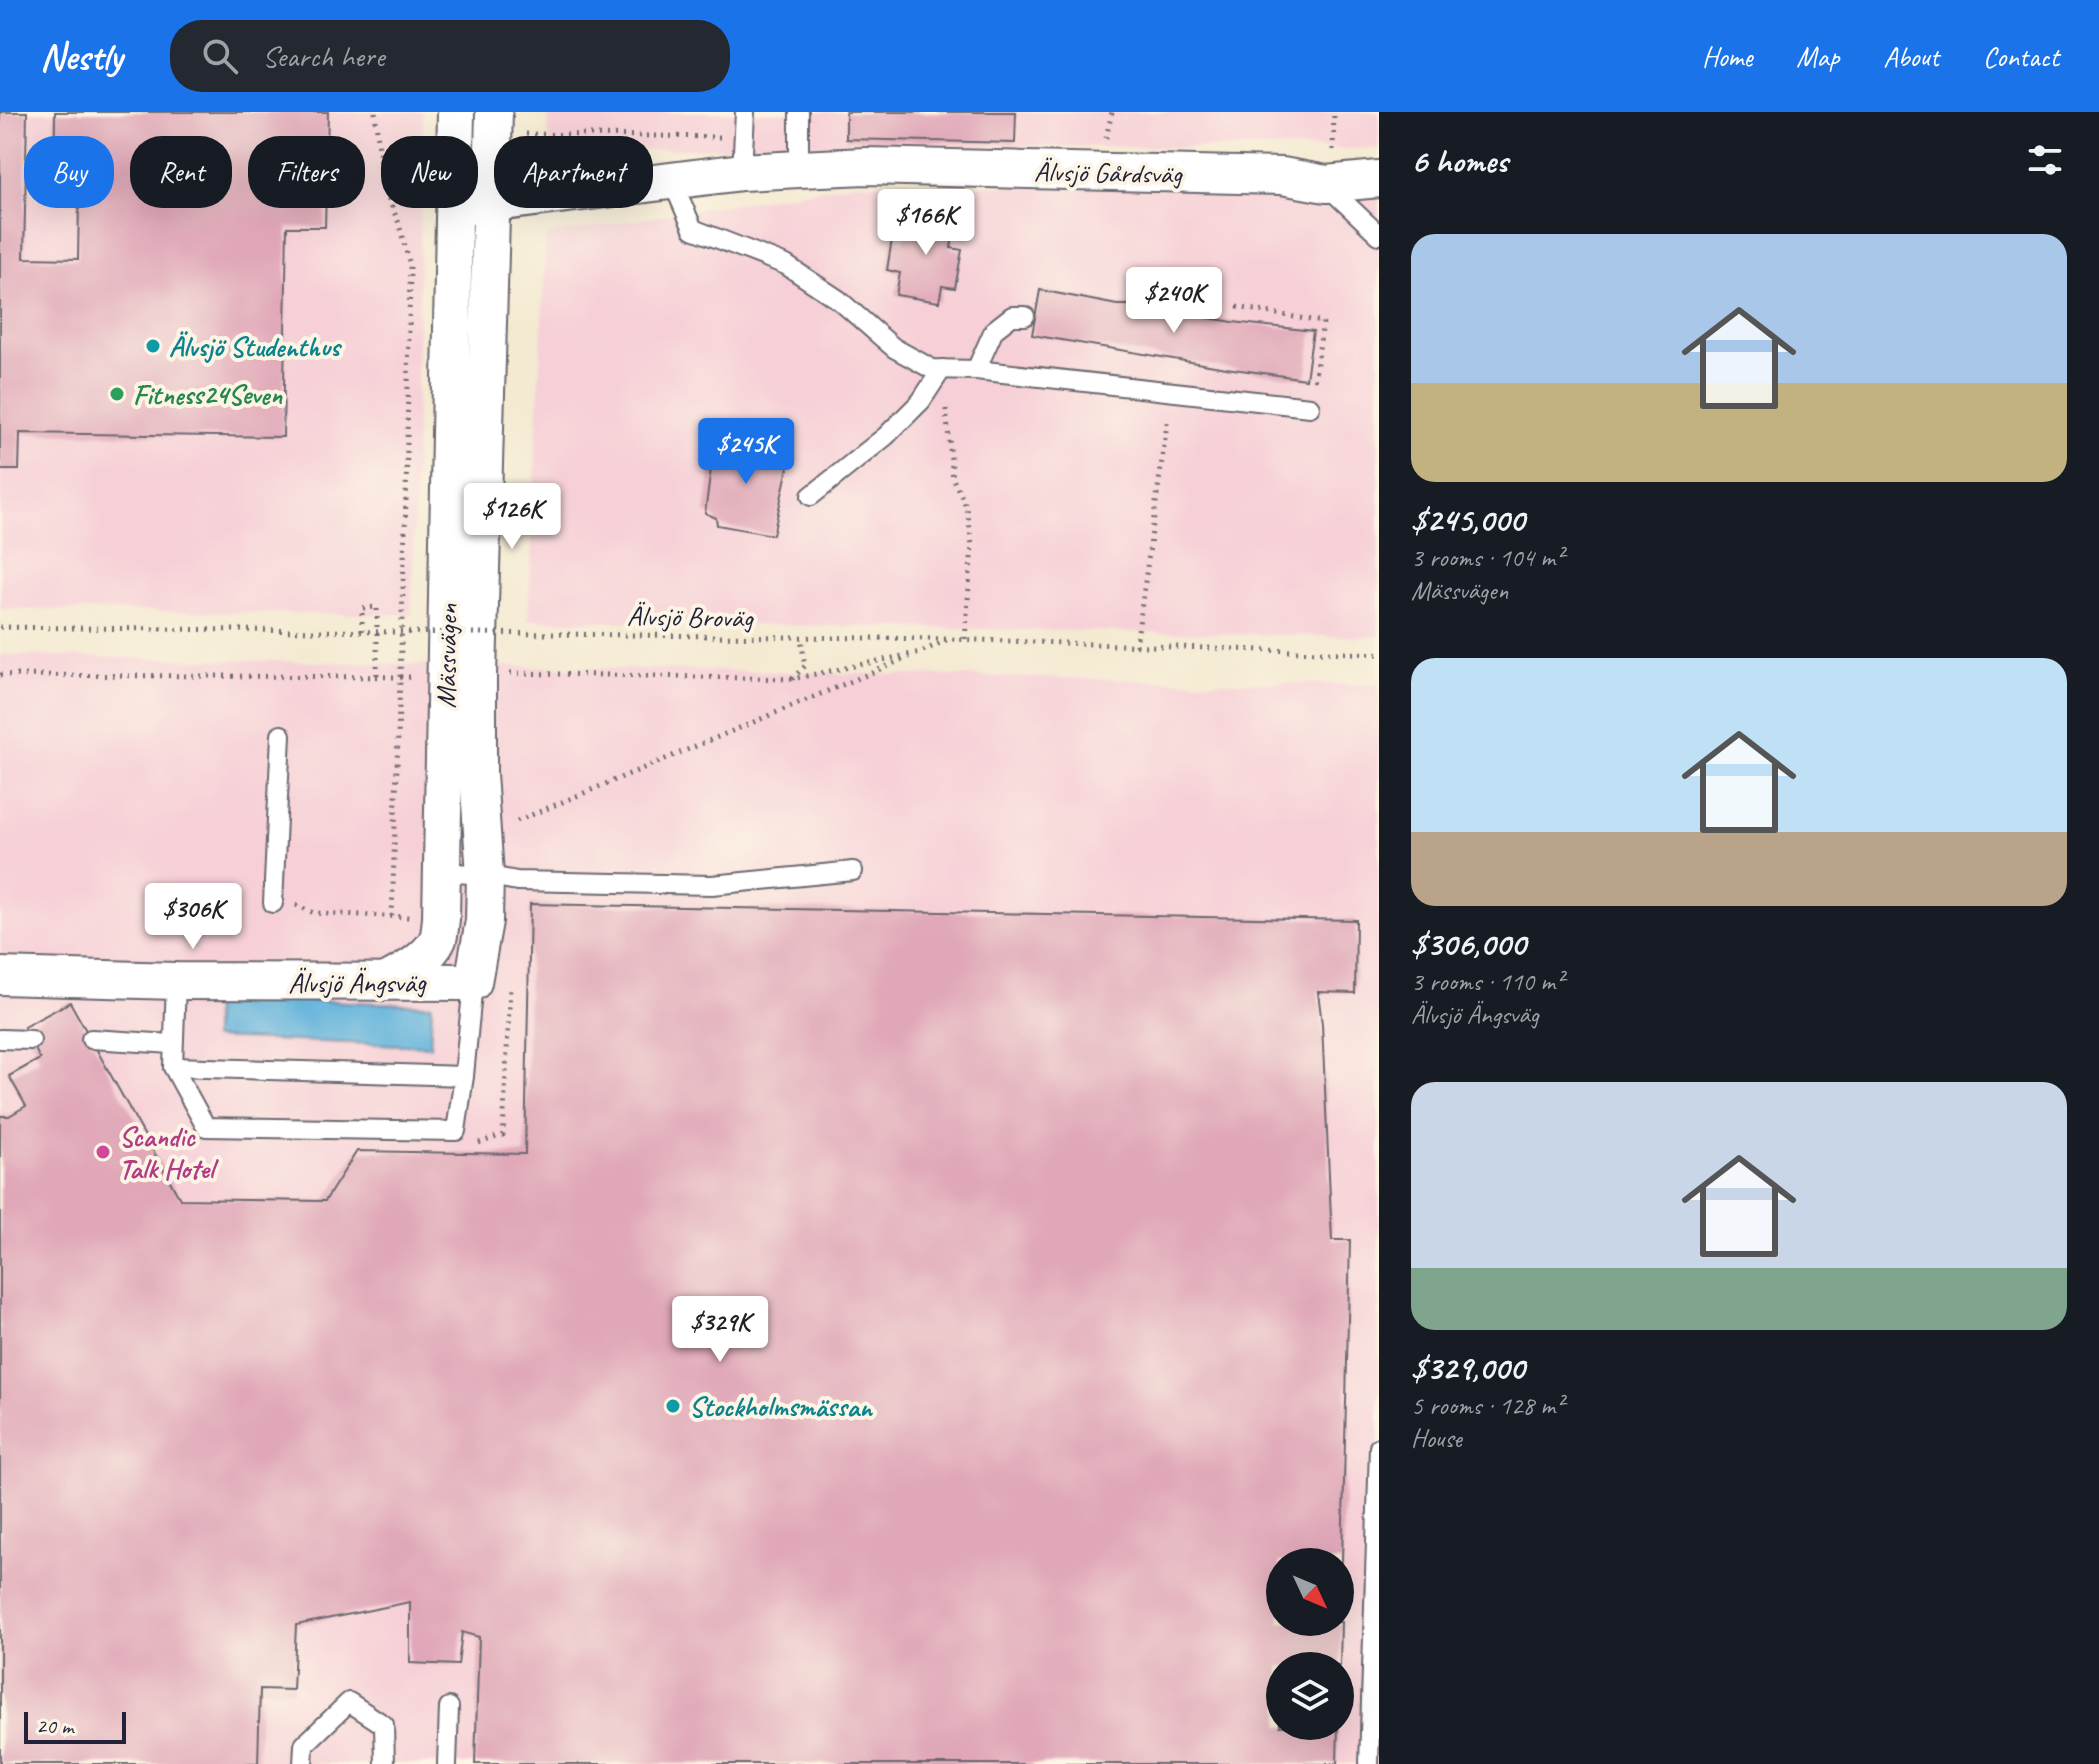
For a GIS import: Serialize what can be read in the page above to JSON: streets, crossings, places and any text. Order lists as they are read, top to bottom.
{
  "streets": {
    "street": ["Älvsjö Gårdsväg", "Mässvägen", "Älvsjö Ängsväg"],
    "path": ["Älvsjö Broväg"]
  },
  "crossings": [
    ["Älvsjö Gårdsväg", "Mässvägen"],
    ["Mässvägen", "Älvsjö Ängsväg"]
  ],
  "places": [
    "Älvsjö Studenthus",
    "Fitness24Seven",
    "Scandic Talk Hotel",
    "Stockholmsmässan"
  ],
  "scale_bar": "20 m",
  "north": "bottom right",
  "page": {
    "header": "Nestly",
    "search": "Search here",
    "nav": [
      "Home",
      "Map",
      "About",
      "Contact"
    ],
    "heading": "6 homes",
    "chip": [
      "Buy",
      "Rent",
      "Filters",
      "New",
      "Apartment"
    ],
    "price": [
      "$166K",
      "$240K",
      "$245K",
      "$126K",
      "$306K",
      "$329K"
    ],
    "list": [
      {
        "name": "$245,000",
        "note": "3 rooms · 104 m² · Mässvägen"
      },
      {
        "name": "$306,000",
        "note": "3 rooms · 110 m² · Älvsjö Ängsväg"
      },
      {
        "name": "$329,000",
        "note": "5 rooms · 128 m² · House"
      }
    ],
    "scale": "20 m"
  }
}
